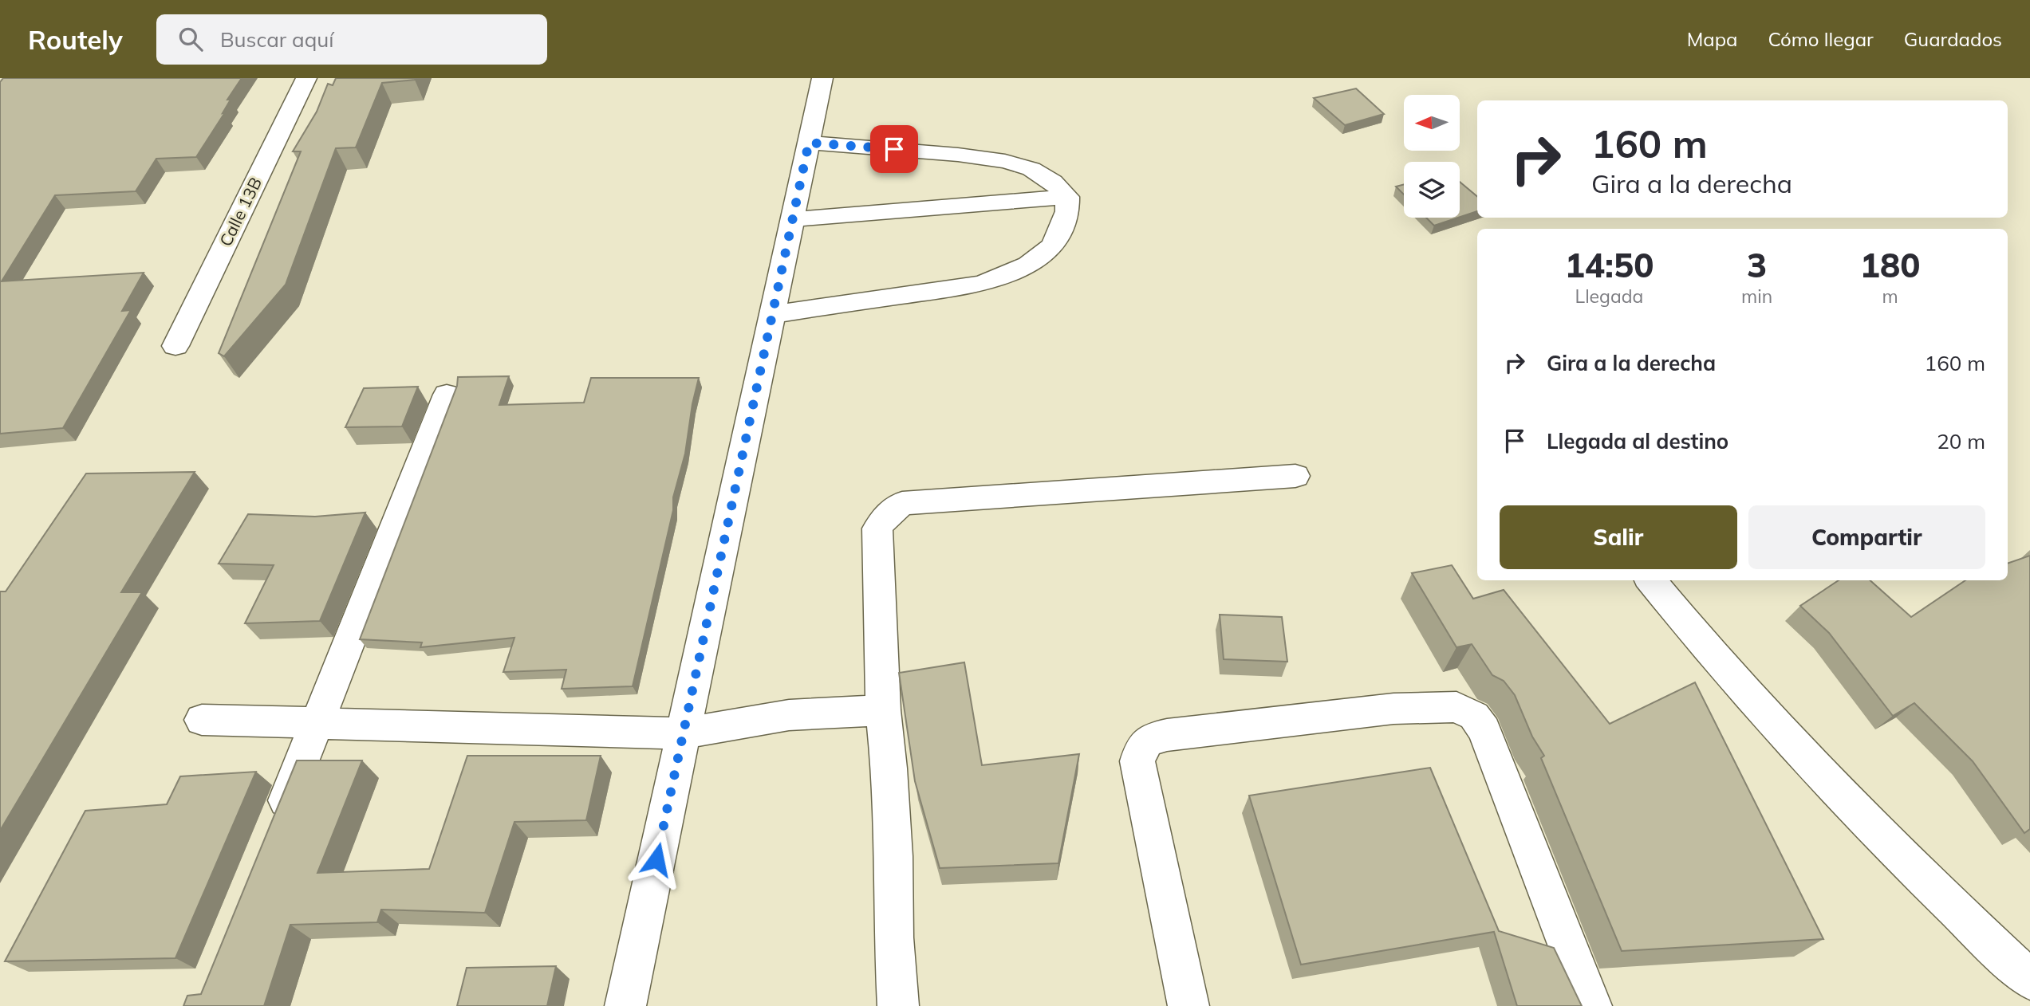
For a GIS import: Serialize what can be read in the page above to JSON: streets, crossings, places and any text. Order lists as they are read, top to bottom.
{
  "streets": {
    "street": ["Calle 13B"]
  },
  "north": "left",
  "page": {
    "header": "Routely",
    "search": "Buscar aquí",
    "nav": ["Mapa", "Cómo llegar", "Guardados"],
    "turn": ["160 m", "Gira a la derecha"],
    "eta": [
      "14:50",
      "Llegada",
      "3",
      "min",
      "180",
      "m"
    ],
    "list": [
      {
        "name": "Gira a la derecha",
        "value": "160 m"
      },
      {
        "name": "Llegada al destino",
        "value": "20 m"
      }
    ],
    "buttons": ["Salir", "Compartir"]
  }
}
